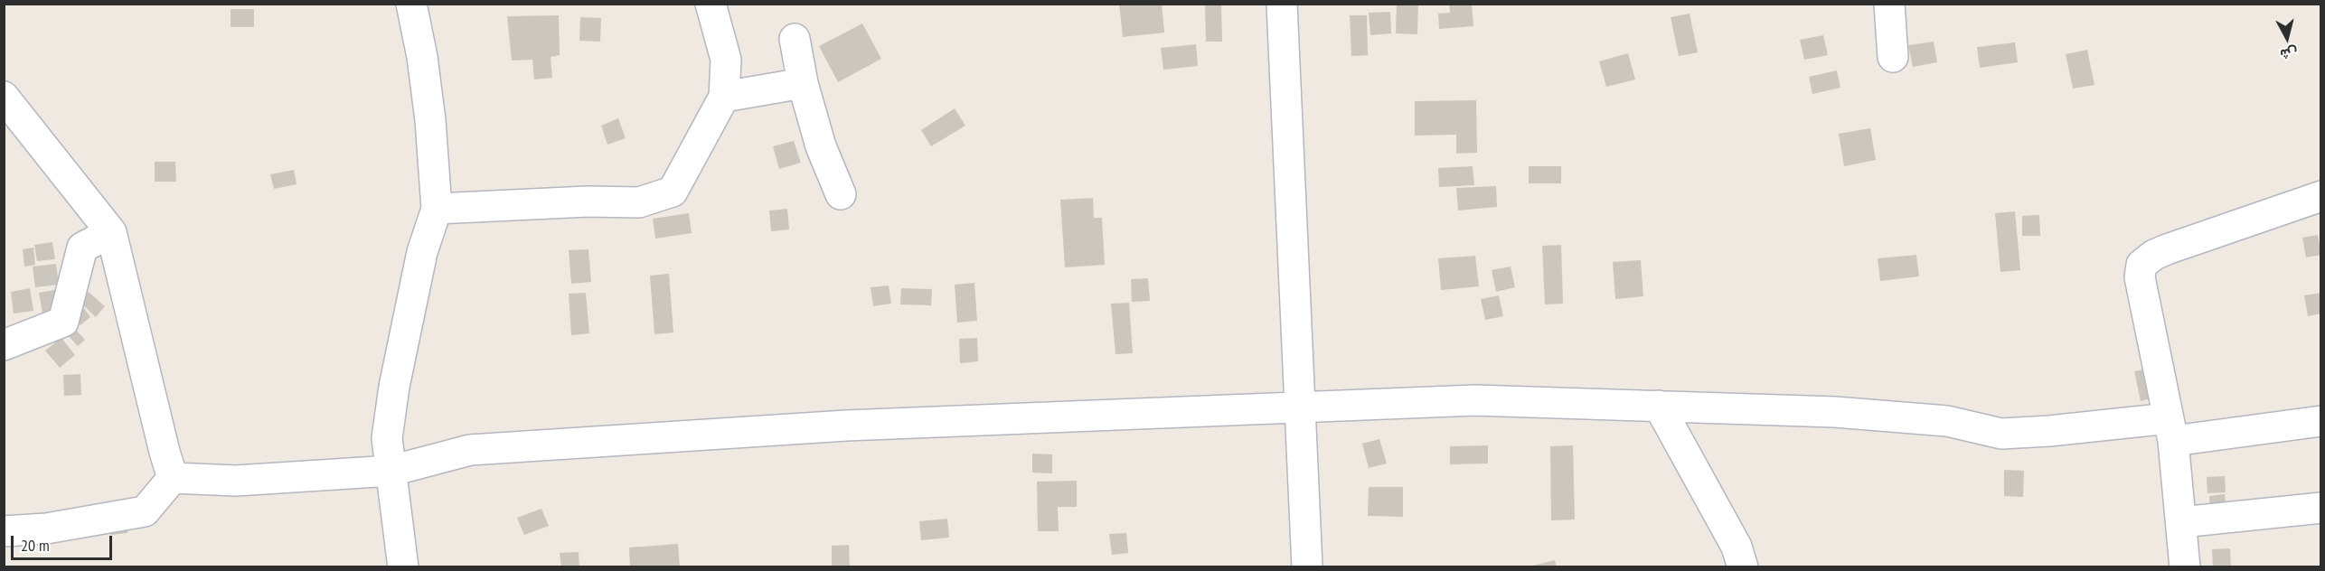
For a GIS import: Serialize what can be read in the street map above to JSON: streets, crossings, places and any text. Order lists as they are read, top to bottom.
{
  "scale_bar": "20 m",
  "north": "bottom"
}
